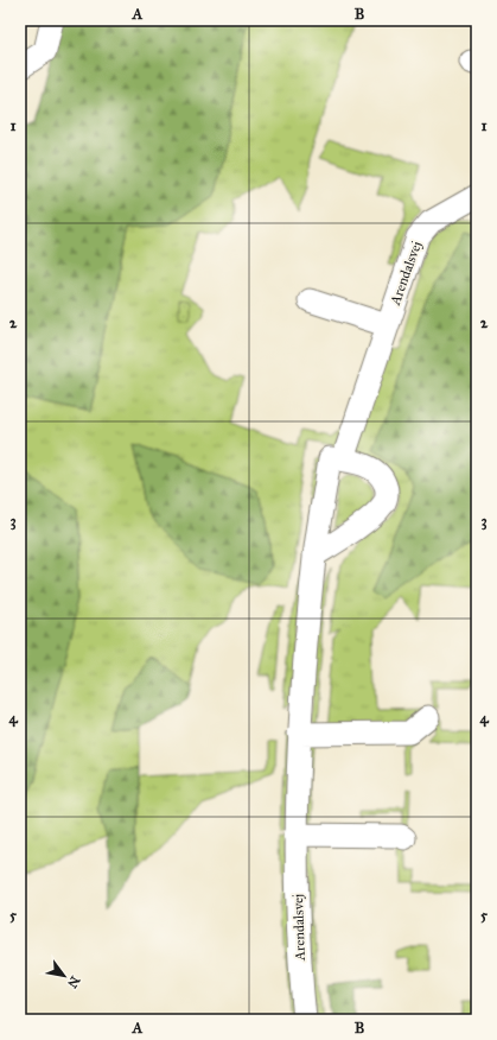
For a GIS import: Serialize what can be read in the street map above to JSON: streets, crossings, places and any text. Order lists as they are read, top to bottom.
{
  "streets": {
    "street": ["Arendalsvej"]
  },
  "north": "bottom right",
  "grid": {
    "columns": ["A", "B"],
    "rows": [
      "1",
      "2",
      "3",
      "4",
      "5"
    ]
  }
}
